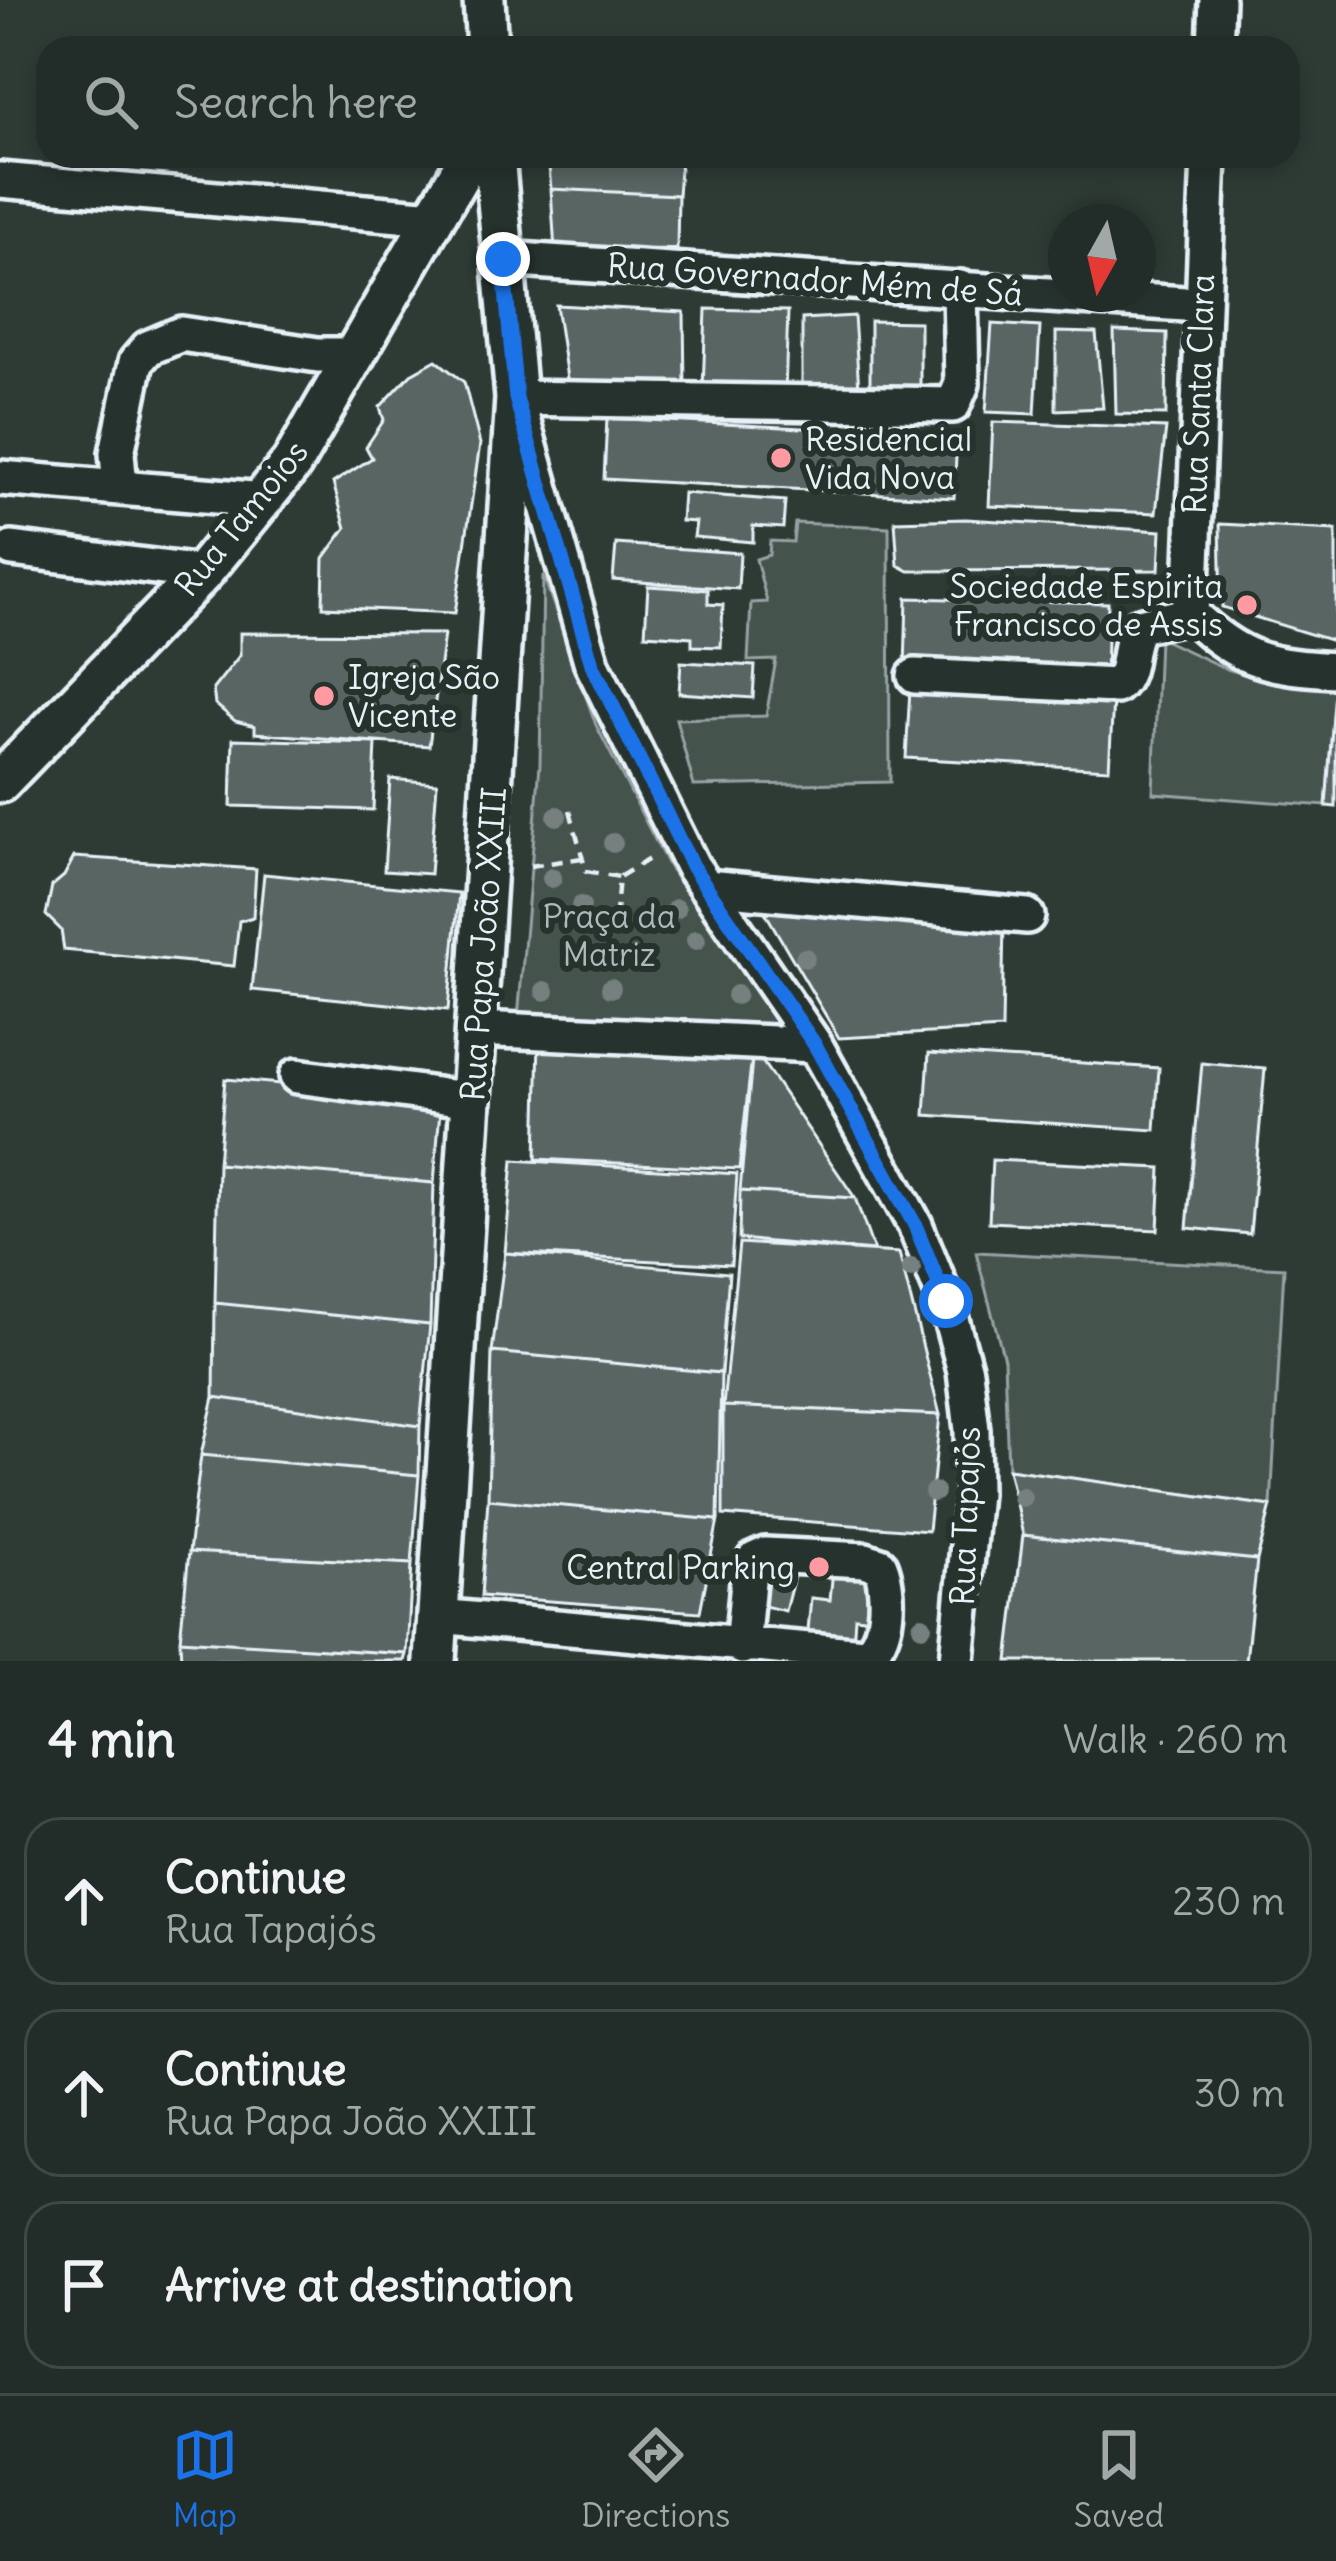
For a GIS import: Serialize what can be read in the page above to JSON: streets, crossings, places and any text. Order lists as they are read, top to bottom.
{
  "streets": {
    "main road": ["Rua Tamoios", "Rua Papa João XXIII"],
    "street": ["Rua Governador Mém de Sá", "Rua Santa Clara", "Rua Tapajós"]
  },
  "crossings": [
    ["Rua Governador Mém de Sá", "Rua Santa Clara"],
    ["Rua Governador Mém de Sá", "Rua Papa João XXIII"],
    ["Rua Papa João XXIII", "Rua Tapajós"]
  ],
  "parks": ["Praça da Matriz"],
  "places": [
    "Residencial Vida Nova",
    "Sociedade Espírita Francisco de Assis",
    "Igreja São Vicente",
    "Central Parking"
  ],
  "north": "bottom",
  "page": {
    "search": "Search here",
    "heading": ["4 min", "Walk · 260 m"],
    "list": [
      ["Continue", "Rua Tapajós", "230 m"],
      ["Continue", "Rua Papa João XXIII", "30 m"],
      "Arrive at destination"
    ],
    "nav": ["Map", "Directions", "Saved"]
  }
}
